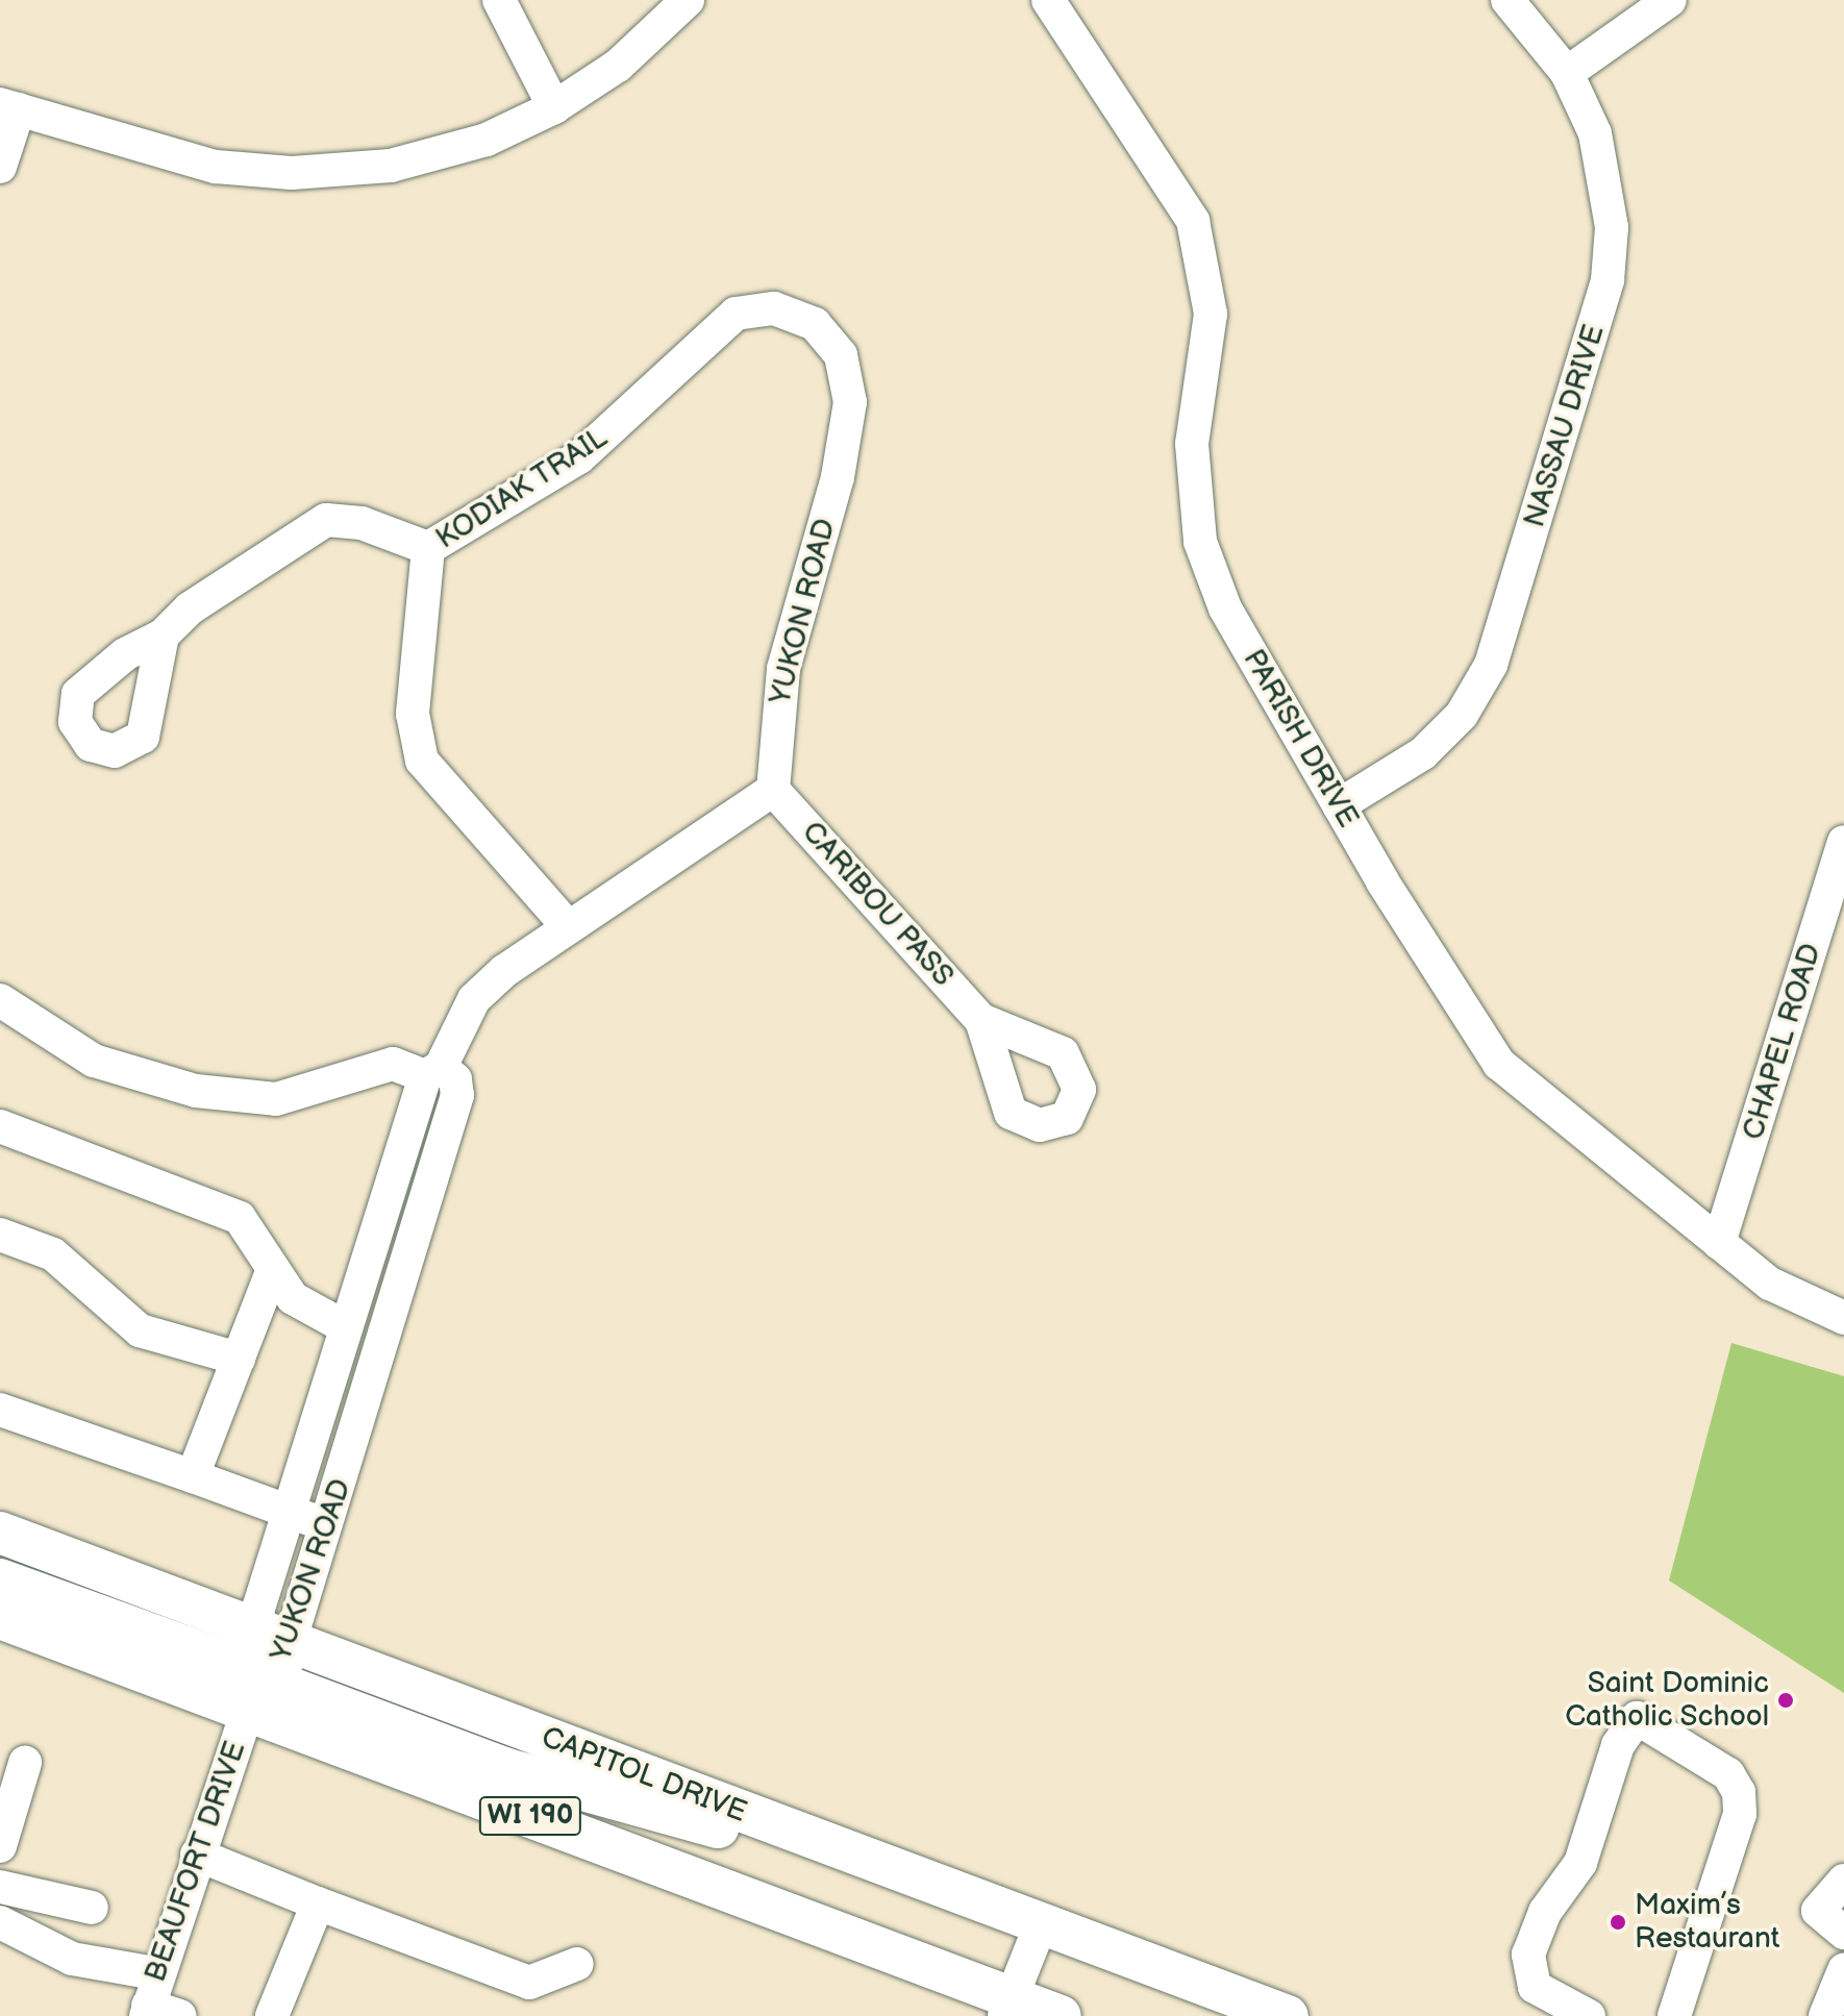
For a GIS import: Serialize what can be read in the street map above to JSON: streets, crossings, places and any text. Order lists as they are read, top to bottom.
{
  "streets": {
    "main road": ["WI 190"],
    "street": [
      "NASSAU DRIVE",
      "KODIAK TRAIL",
      "YUKON ROAD",
      "PARISH DRIVE",
      "CARIBOU PASS",
      "CHAPEL ROAD",
      "BEAUFORT DRIVE"
    ]
  },
  "crossings": [
    ["NASSAU DRIVE", "PARISH DRIVE"],
    ["KODIAK TRAIL", "YUKON ROAD"],
    ["YUKON ROAD", "CARIBOU PASS"],
    ["YUKON ROAD", "WI 190"],
    ["YUKON ROAD", "BEAUFORT DRIVE"],
    ["PARISH DRIVE", "CHAPEL ROAD"],
    ["WI 190", "BEAUFORT DRIVE"]
  ],
  "places": ["Saint Dominic Catholic School", "Maxim’s Restaurant"]
}
